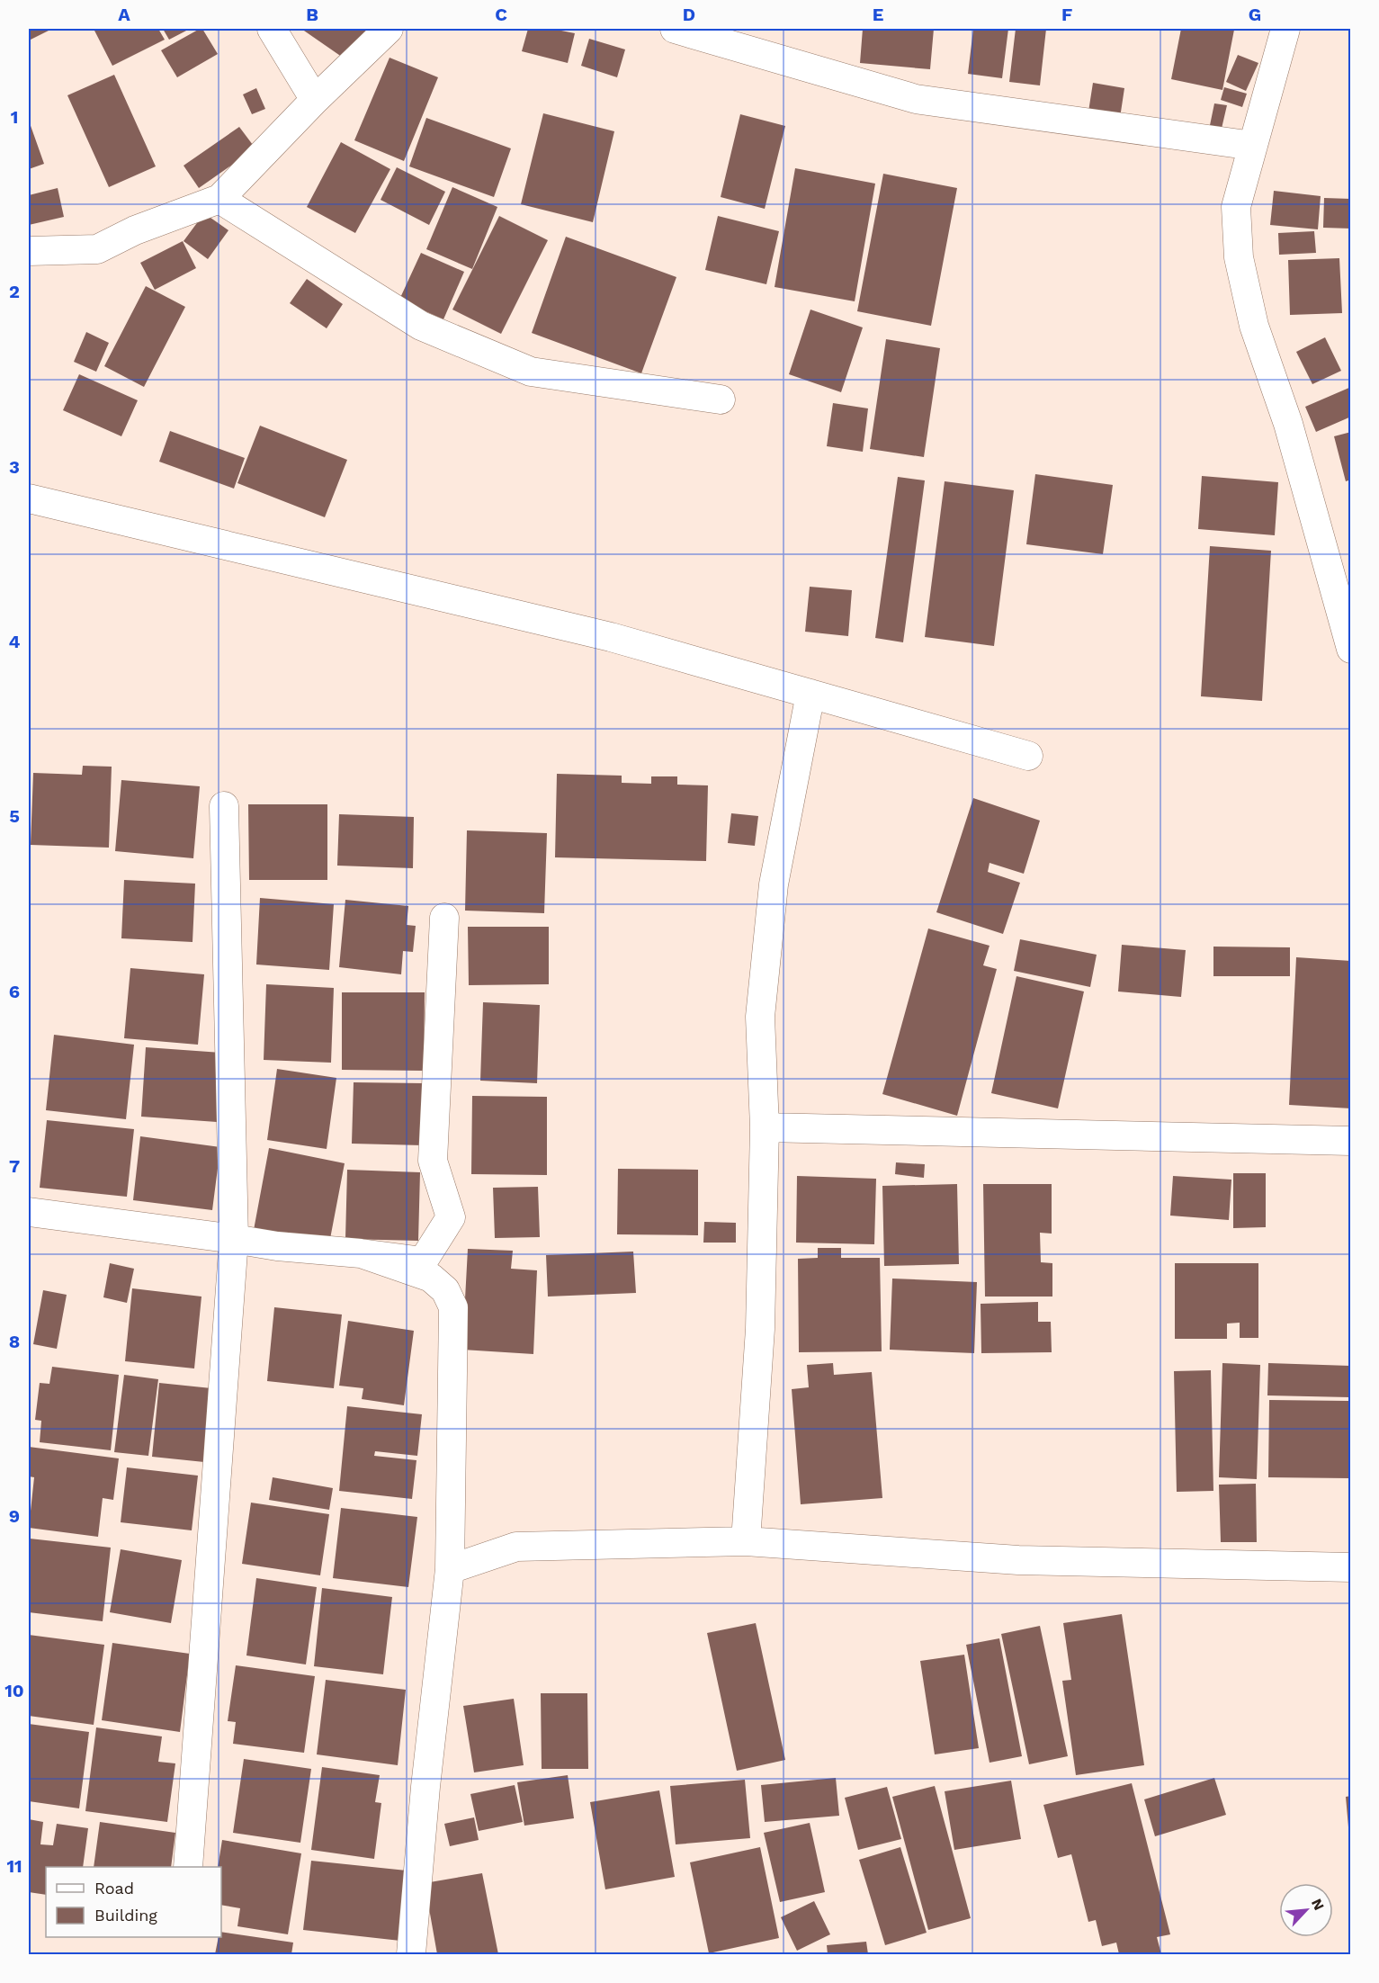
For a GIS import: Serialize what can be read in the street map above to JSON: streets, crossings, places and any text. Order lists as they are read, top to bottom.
{
  "legend": ["Road", "Building"],
  "north": "top right",
  "grid": {
    "columns": [
      "A",
      "B",
      "C",
      "D",
      "E",
      "F",
      "G"
    ],
    "rows": [
      "1",
      "2",
      "3",
      "4",
      "5",
      "6",
      "7",
      "8",
      "9",
      "10",
      "11"
    ]
  }
}
